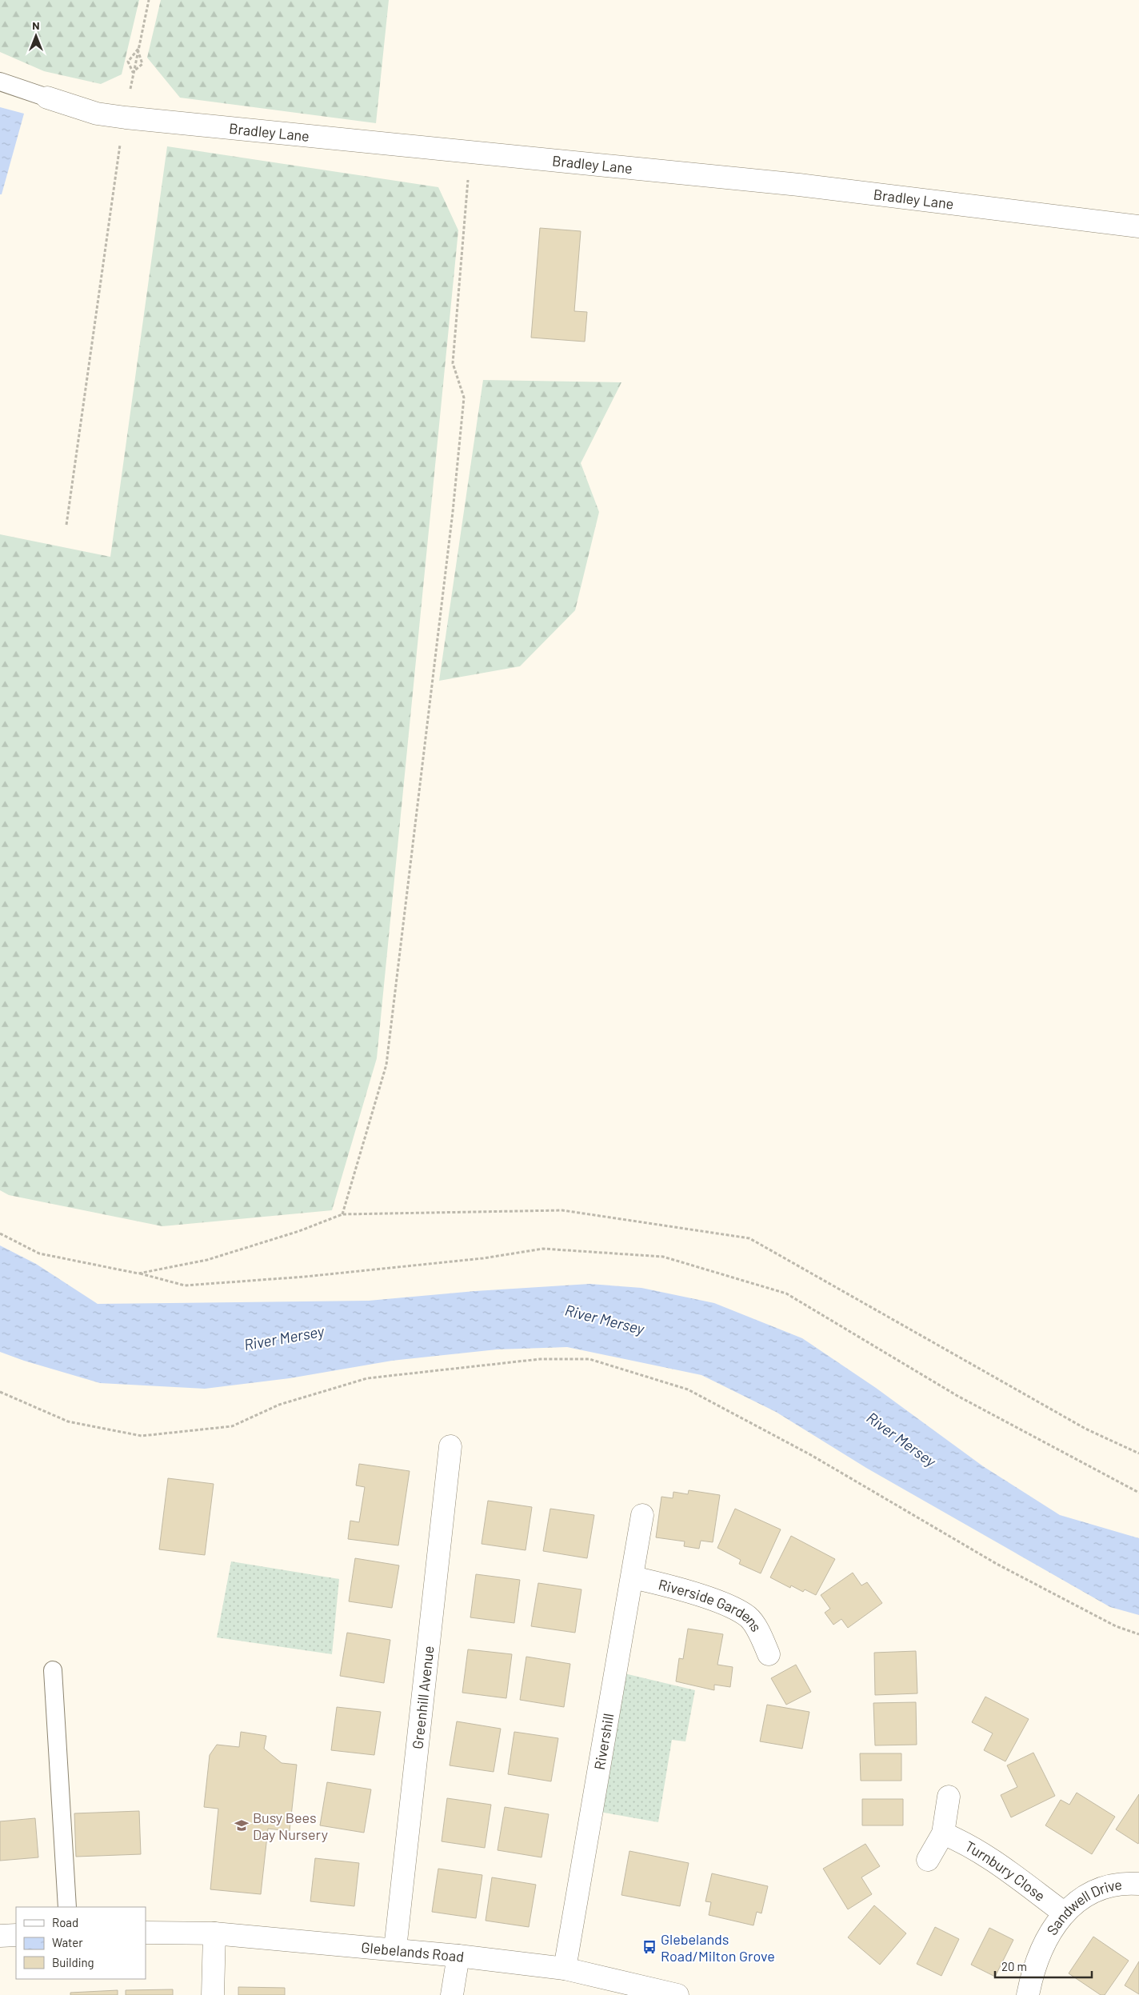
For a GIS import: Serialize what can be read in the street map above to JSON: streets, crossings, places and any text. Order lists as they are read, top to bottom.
{
  "streets": {
    "street": [
      "Bradley Lane",
      "Riverside Gardens",
      "Greenhill Avenue",
      "Rivershill",
      "Turnbury Close",
      "Sandwell Drive",
      "Glebelands Road"
    ]
  },
  "crossings": [
    ["Riverside Gardens", "Rivershill"],
    ["Greenhill Avenue", "Glebelands Road"],
    ["Rivershill", "Glebelands Road"],
    ["Turnbury Close", "Sandwell Drive"]
  ],
  "water": ["River Mersey"],
  "places": {
    "school or university": ["Busy Bees Day Nursery"],
    "bus stop": ["Glebelands Road/Milton Grove"]
  },
  "legend": ["Road", "Water", "Building"],
  "scale_bar": "20 m",
  "north": "top"
}
